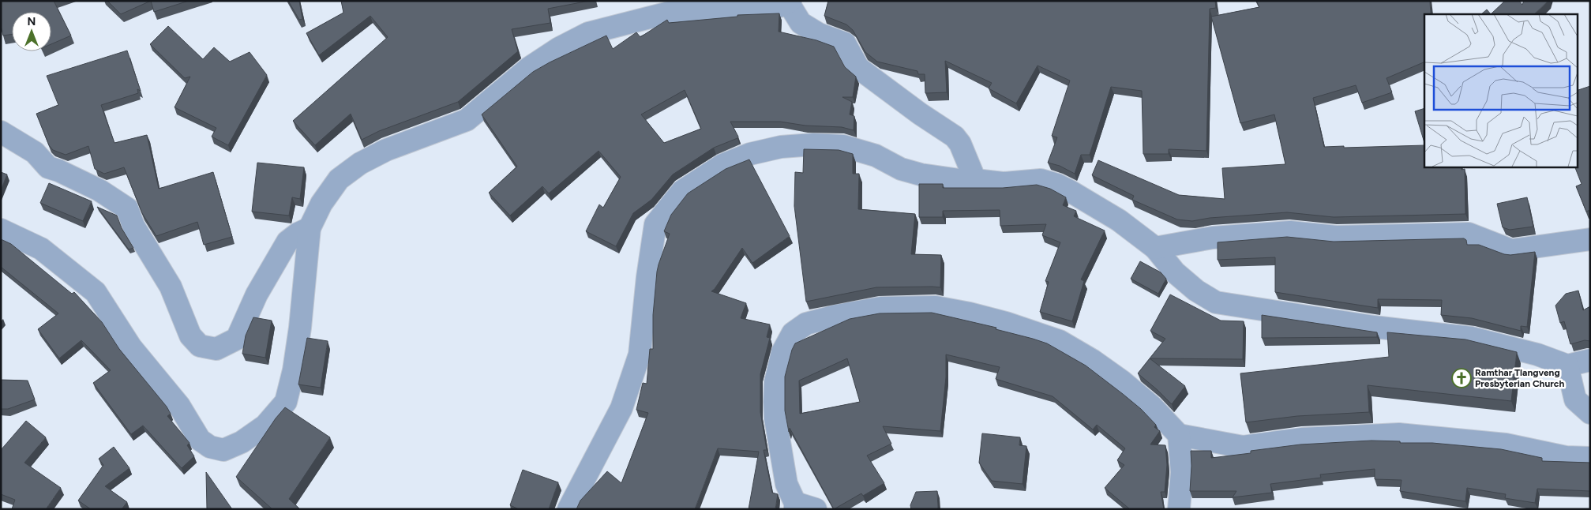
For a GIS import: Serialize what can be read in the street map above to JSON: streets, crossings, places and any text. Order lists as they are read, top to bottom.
{
  "places": {
    "church": ["Ramthar Tlangveng Presbyterian Church"]
  },
  "north": "top"
}
